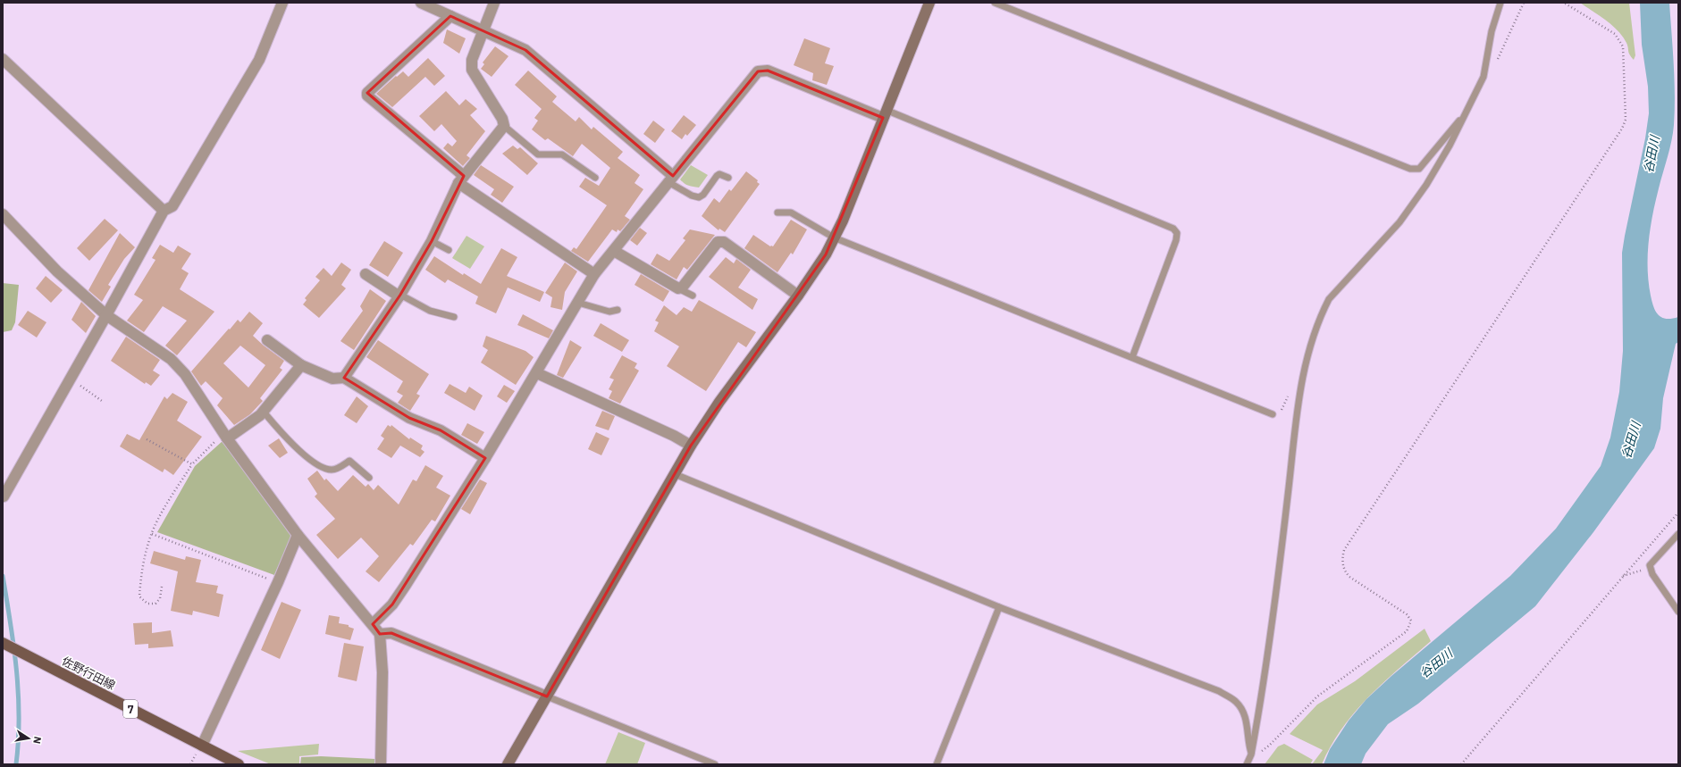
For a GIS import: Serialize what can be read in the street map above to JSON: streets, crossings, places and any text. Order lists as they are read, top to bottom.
{
  "streets": {
    "main road": ["佐野行田線", "7"]
  },
  "water": ["谷田川"],
  "north": "right"
}
